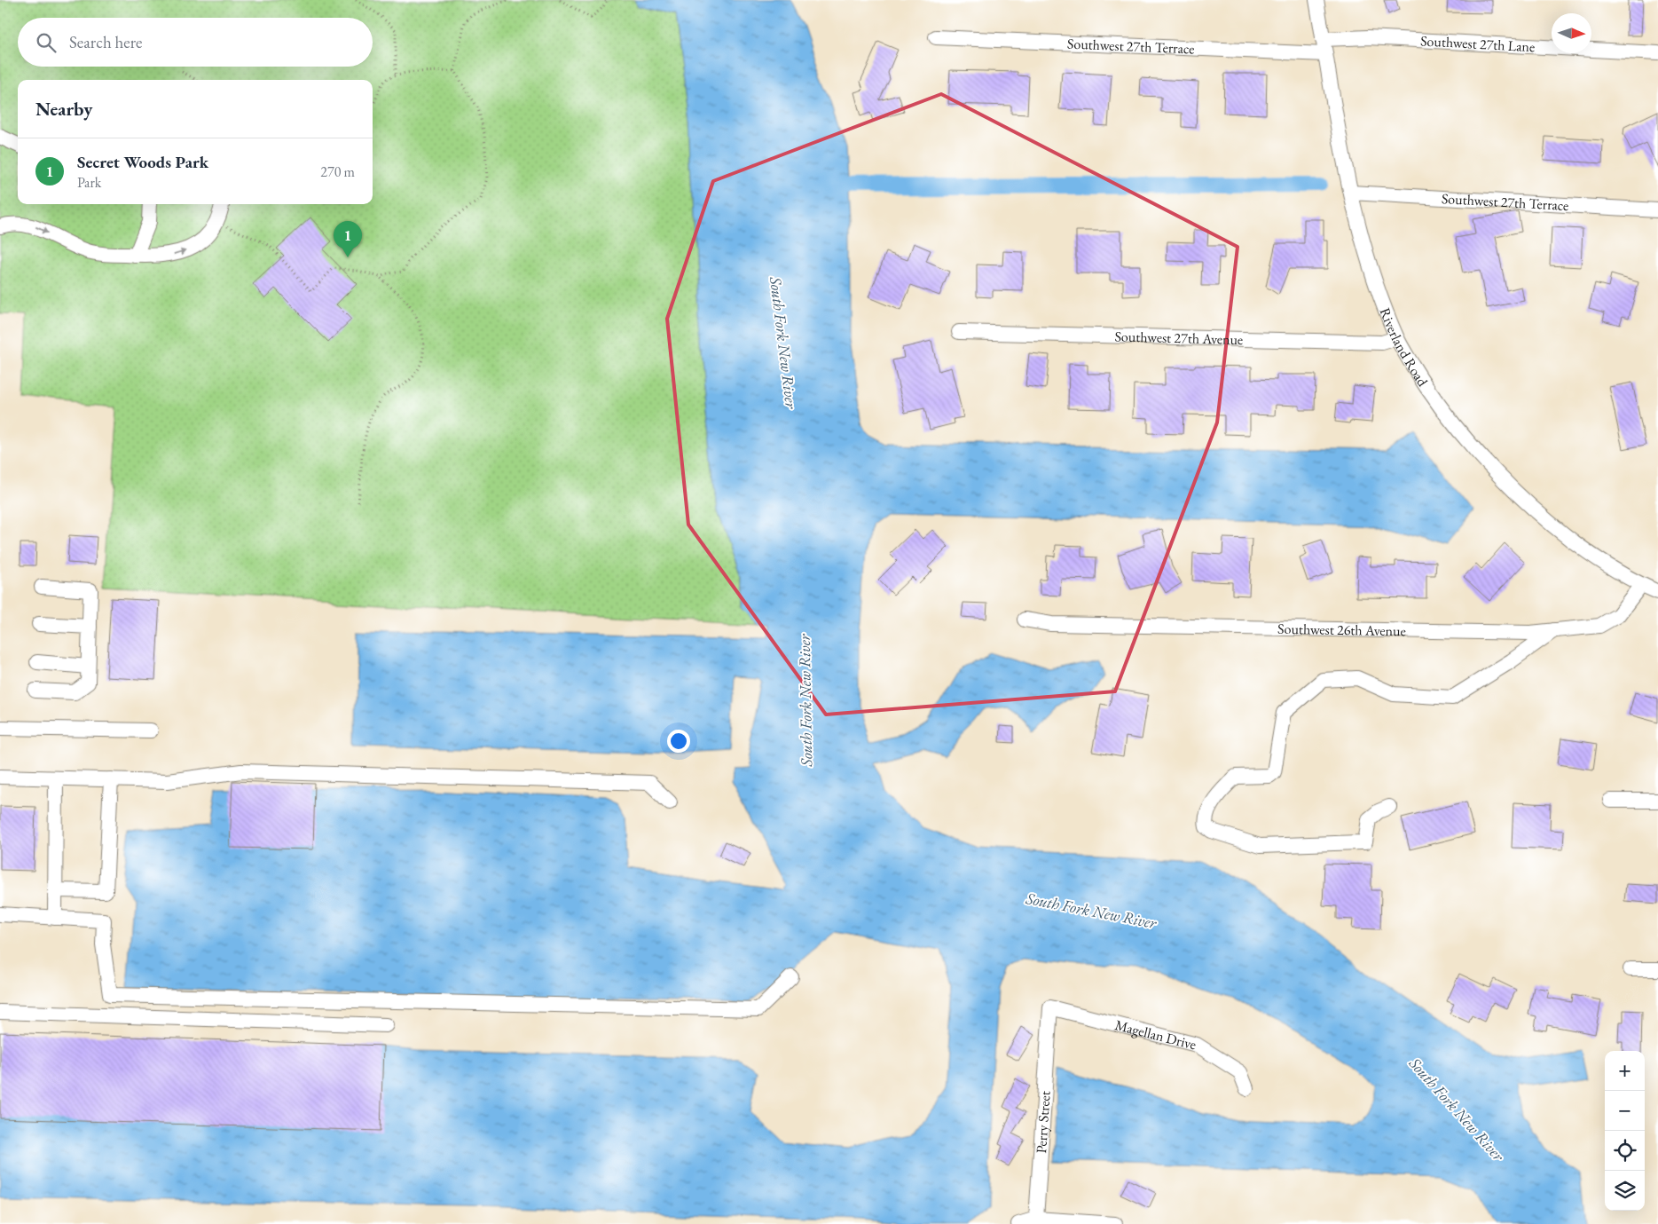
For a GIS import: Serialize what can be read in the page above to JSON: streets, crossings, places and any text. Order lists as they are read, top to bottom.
{
  "streets": {
    "street": [
      "Southwest 27th Lane",
      "Southwest 27th Terrace",
      "Southwest 27th Avenue",
      "Riverland Road",
      "Southwest 26th Avenue",
      "Magellan Drive",
      "Perry Street"
    ]
  },
  "crossings": [
    ["Southwest 27th Lane", "Riverland Road"],
    ["Southwest 27th Terrace", "Riverland Road"],
    ["Southwest 27th Avenue", "Riverland Road"],
    ["Riverland Road", "Southwest 26th Avenue"],
    ["Magellan Drive", "Perry Street"]
  ],
  "water": ["South Fork New River"],
  "north": "right",
  "page": {
    "search": "Search here",
    "heading": "Nearby",
    "list": [
      {
        "mark": "1",
        "name": "Secret Woods Park",
        "note": "Park",
        "value": "270 m"
      }
    ],
    "pins": "1",
    "map_buttons": ["+", "−"]
  }
}
